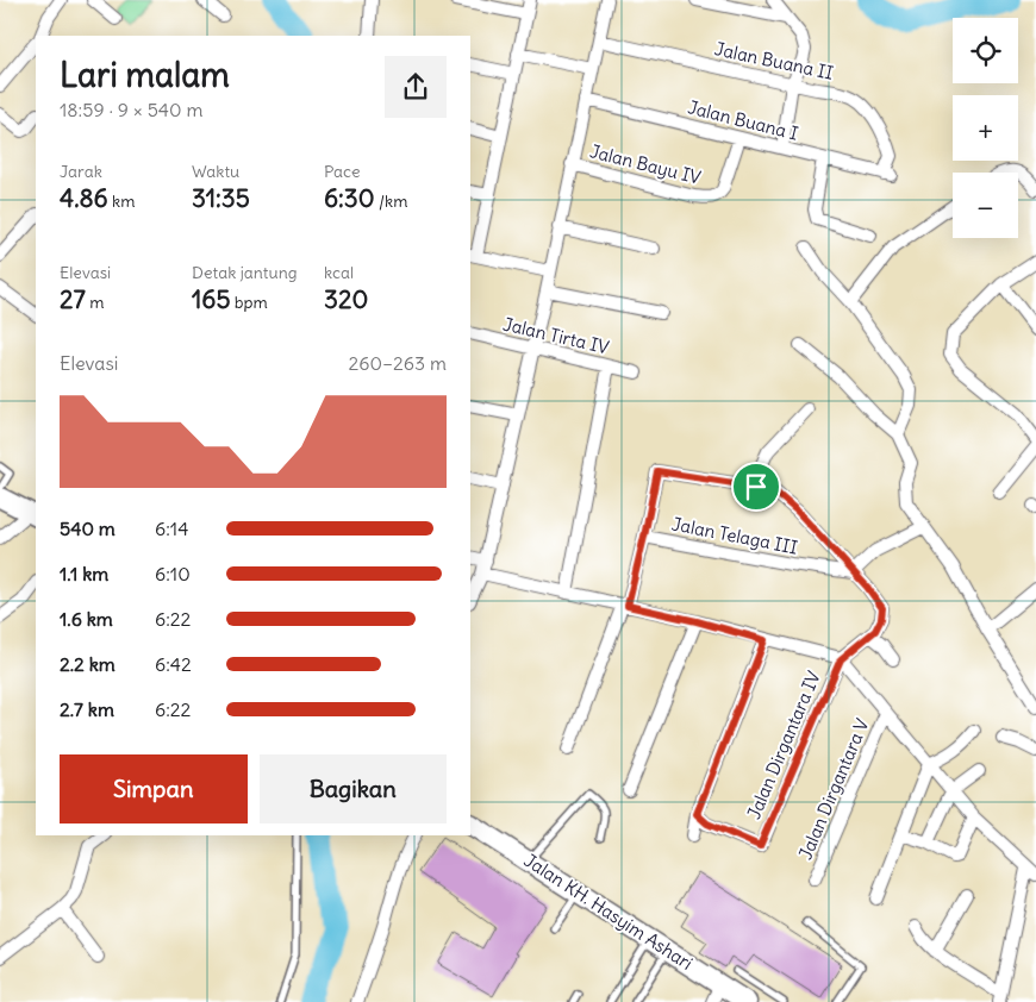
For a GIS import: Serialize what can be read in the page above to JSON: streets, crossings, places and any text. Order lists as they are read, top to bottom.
{
  "streets": {
    "main road": ["Jalan KH. Hasyim Ashari"],
    "street": [
      "Jalan Buana II",
      "Jalan Buana I",
      "Jalan Bayu IV",
      "Jalan Tirta IV",
      "Jalan Telaga III",
      "Jalan Dirgantara IV",
      "Jalan Dirgantara V"
    ]
  },
  "crossings": [
    ["Jalan Buana II", "Jalan Buana I"],
    ["Jalan Buana I", "Jalan Bayu IV"]
  ],
  "page": {
    "map_buttons": ["+", "−"],
    "heading": ["Lari malam", "18:59 · 9 × 540 m"],
    "stats": [
      ["Jarak", "4.86 km"],
      ["Waktu", "31:35"],
      ["Pace", "6:30 /km"],
      ["Elevasi", "27 m"],
      ["Detak jantung", "165 bpm"],
      ["kcal", "320"]
    ],
    "chart": ["Elevasi", "260–263 m"],
    "list": [
      {
        "name": "540 m",
        "note": "6:14"
      },
      {
        "name": "1.1 km",
        "note": "6:10"
      },
      {
        "name": "1.6 km",
        "note": "6:22"
      },
      {
        "name": "2.2 km",
        "note": "6:42"
      },
      {
        "name": "2.7 km",
        "note": "6:22"
      }
    ],
    "buttons": ["Simpan", "Bagikan"]
  }
}
